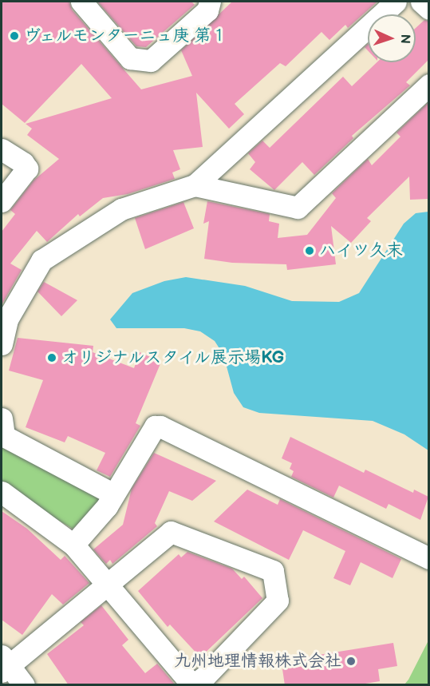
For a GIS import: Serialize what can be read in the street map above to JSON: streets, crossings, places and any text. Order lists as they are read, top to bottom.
{
  "places": [
    "ヴェルモンターニュ庚 第１",
    "ハイツ久末",
    "オリジナルスタイル展示場KG",
    "九州地理情報株式会社"
  ],
  "north": "right"
}
